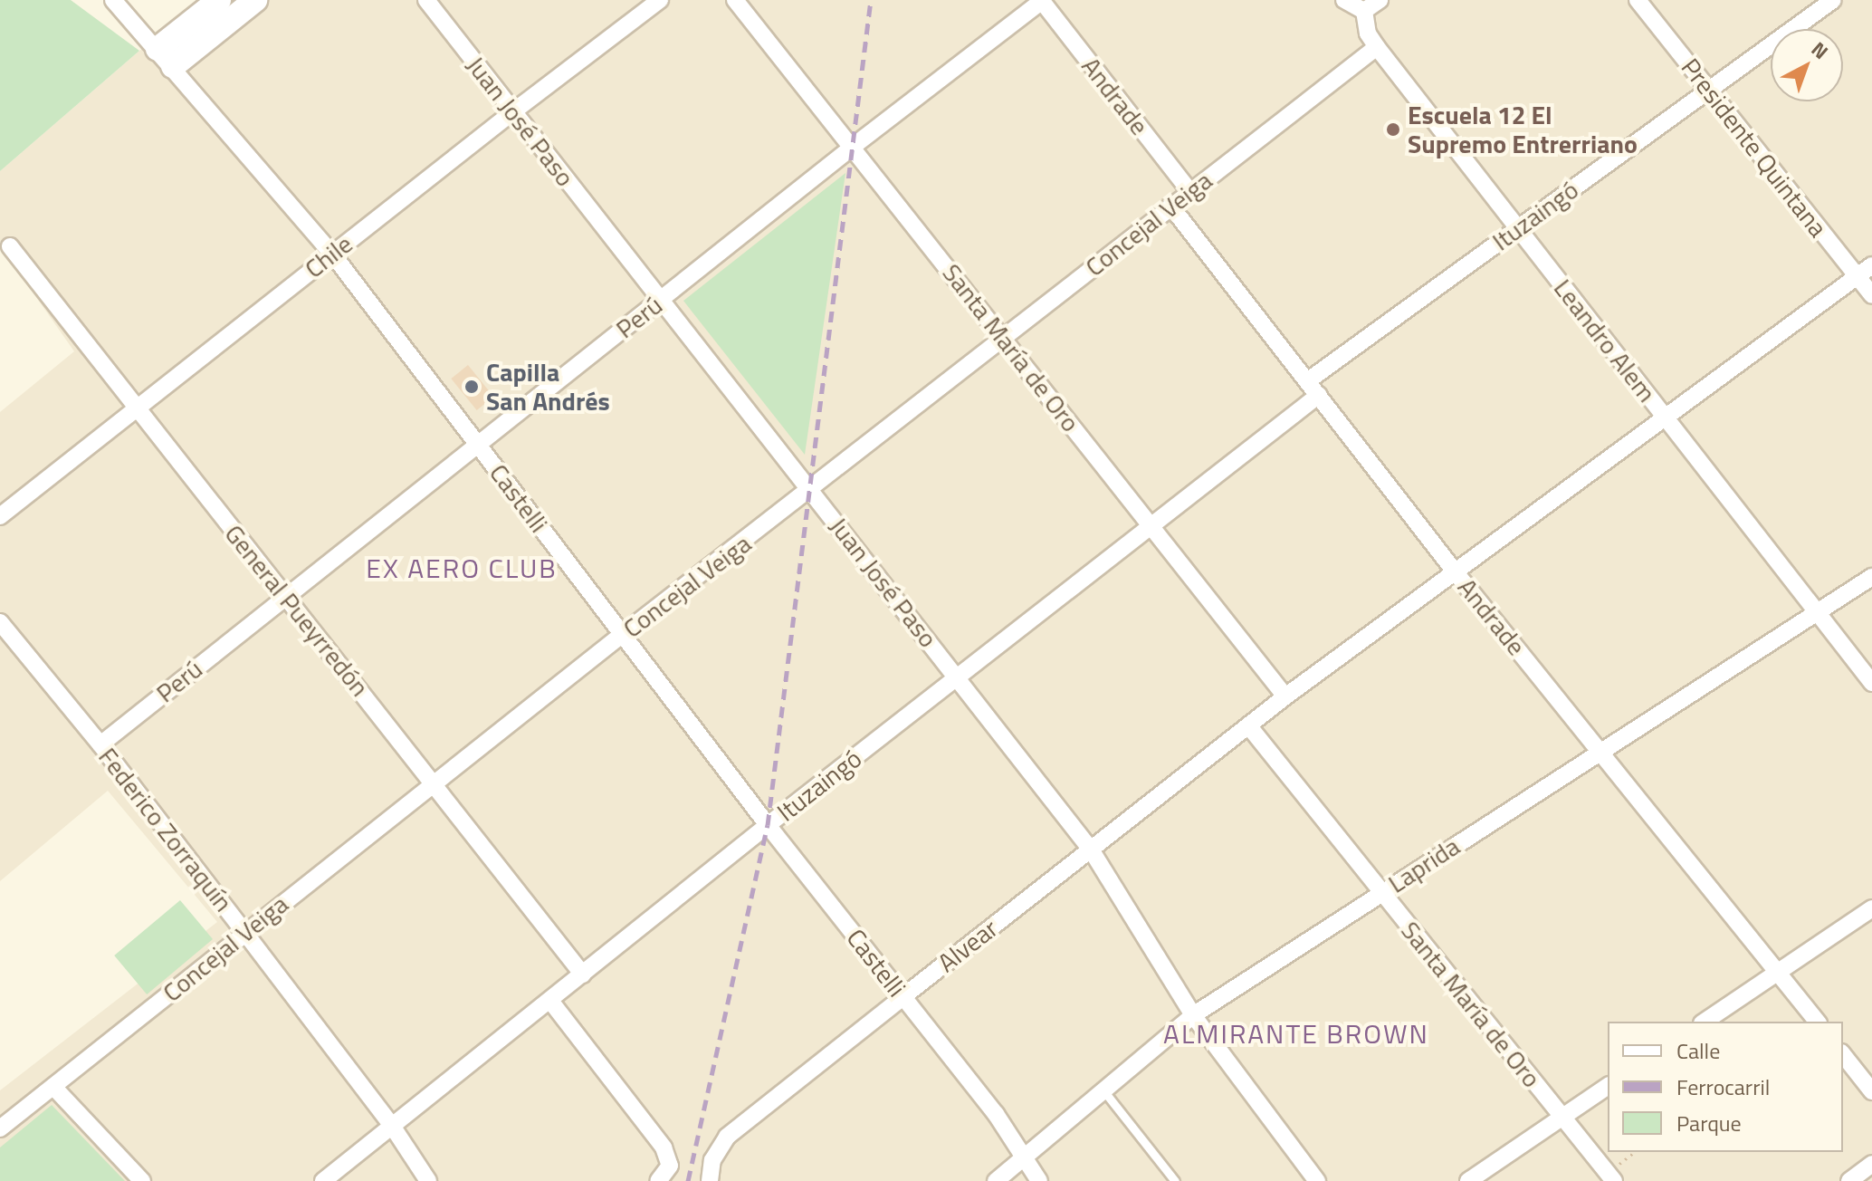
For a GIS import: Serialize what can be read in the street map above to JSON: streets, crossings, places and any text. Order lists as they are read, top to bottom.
{
  "streets": {
    "street": [
      "Andrade",
      "Juan José Paso",
      "Presidente Quintana",
      "Ituzaingó",
      "Concejal Veiga",
      "Chile",
      "Perú",
      "Leandro Alem",
      "Santa María de Oro",
      "Castelli",
      "General Pueyrredón",
      "Federico Zorraquín",
      "Laprida",
      "Alvear"
    ]
  },
  "crossings": [
    ["Andrade", "Ituzaingó"],
    ["Andrade", "Concejal Veiga"],
    ["Andrade", "Perú"],
    ["Andrade", "Laprida"],
    ["Andrade", "Alvear"],
    ["Juan José Paso", "Ituzaingó"],
    ["Juan José Paso", "Concejal Veiga"],
    ["Juan José Paso", "Chile"],
    ["Juan José Paso", "Perú"],
    ["Juan José Paso", "Laprida"],
    ["Juan José Paso", "Alvear"],
    ["Presidente Quintana", "Ituzaingó"],
    ["Presidente Quintana", "Alvear"],
    ["Ituzaingó", "Leandro Alem"],
    ["Ituzaingó", "Santa María de Oro"],
    ["Ituzaingó", "Castelli"],
    ["Ituzaingó", "General Pueyrredón"],
    ["Ituzaingó", "Federico Zorraquín"],
    ["Concejal Veiga", "Leandro Alem"],
    ["Concejal Veiga", "Santa María de Oro"],
    ["Concejal Veiga", "Castelli"],
    ["Concejal Veiga", "General Pueyrredón"],
    ["Concejal Veiga", "Federico Zorraquín"],
    ["Chile", "Castelli"],
    ["Chile", "General Pueyrredón"],
    ["Perú", "Santa María de Oro"],
    ["Perú", "Castelli"],
    ["Perú", "General Pueyrredón"],
    ["Perú", "Federico Zorraquín"],
    ["Leandro Alem", "Laprida"],
    ["Leandro Alem", "Alvear"],
    ["Santa María de Oro", "Laprida"],
    ["Santa María de Oro", "Alvear"],
    ["Castelli", "Laprida"],
    ["Castelli", "Alvear"]
  ],
  "districts": ["EX AERO CLUB", "ALMIRANTE BROWN"],
  "places": ["Escuela 12 El Supremo Entrerriano", "Capilla San Andrés"],
  "legend": ["Calle", "Ferrocarril", "Parque"],
  "north": "top right"
}
